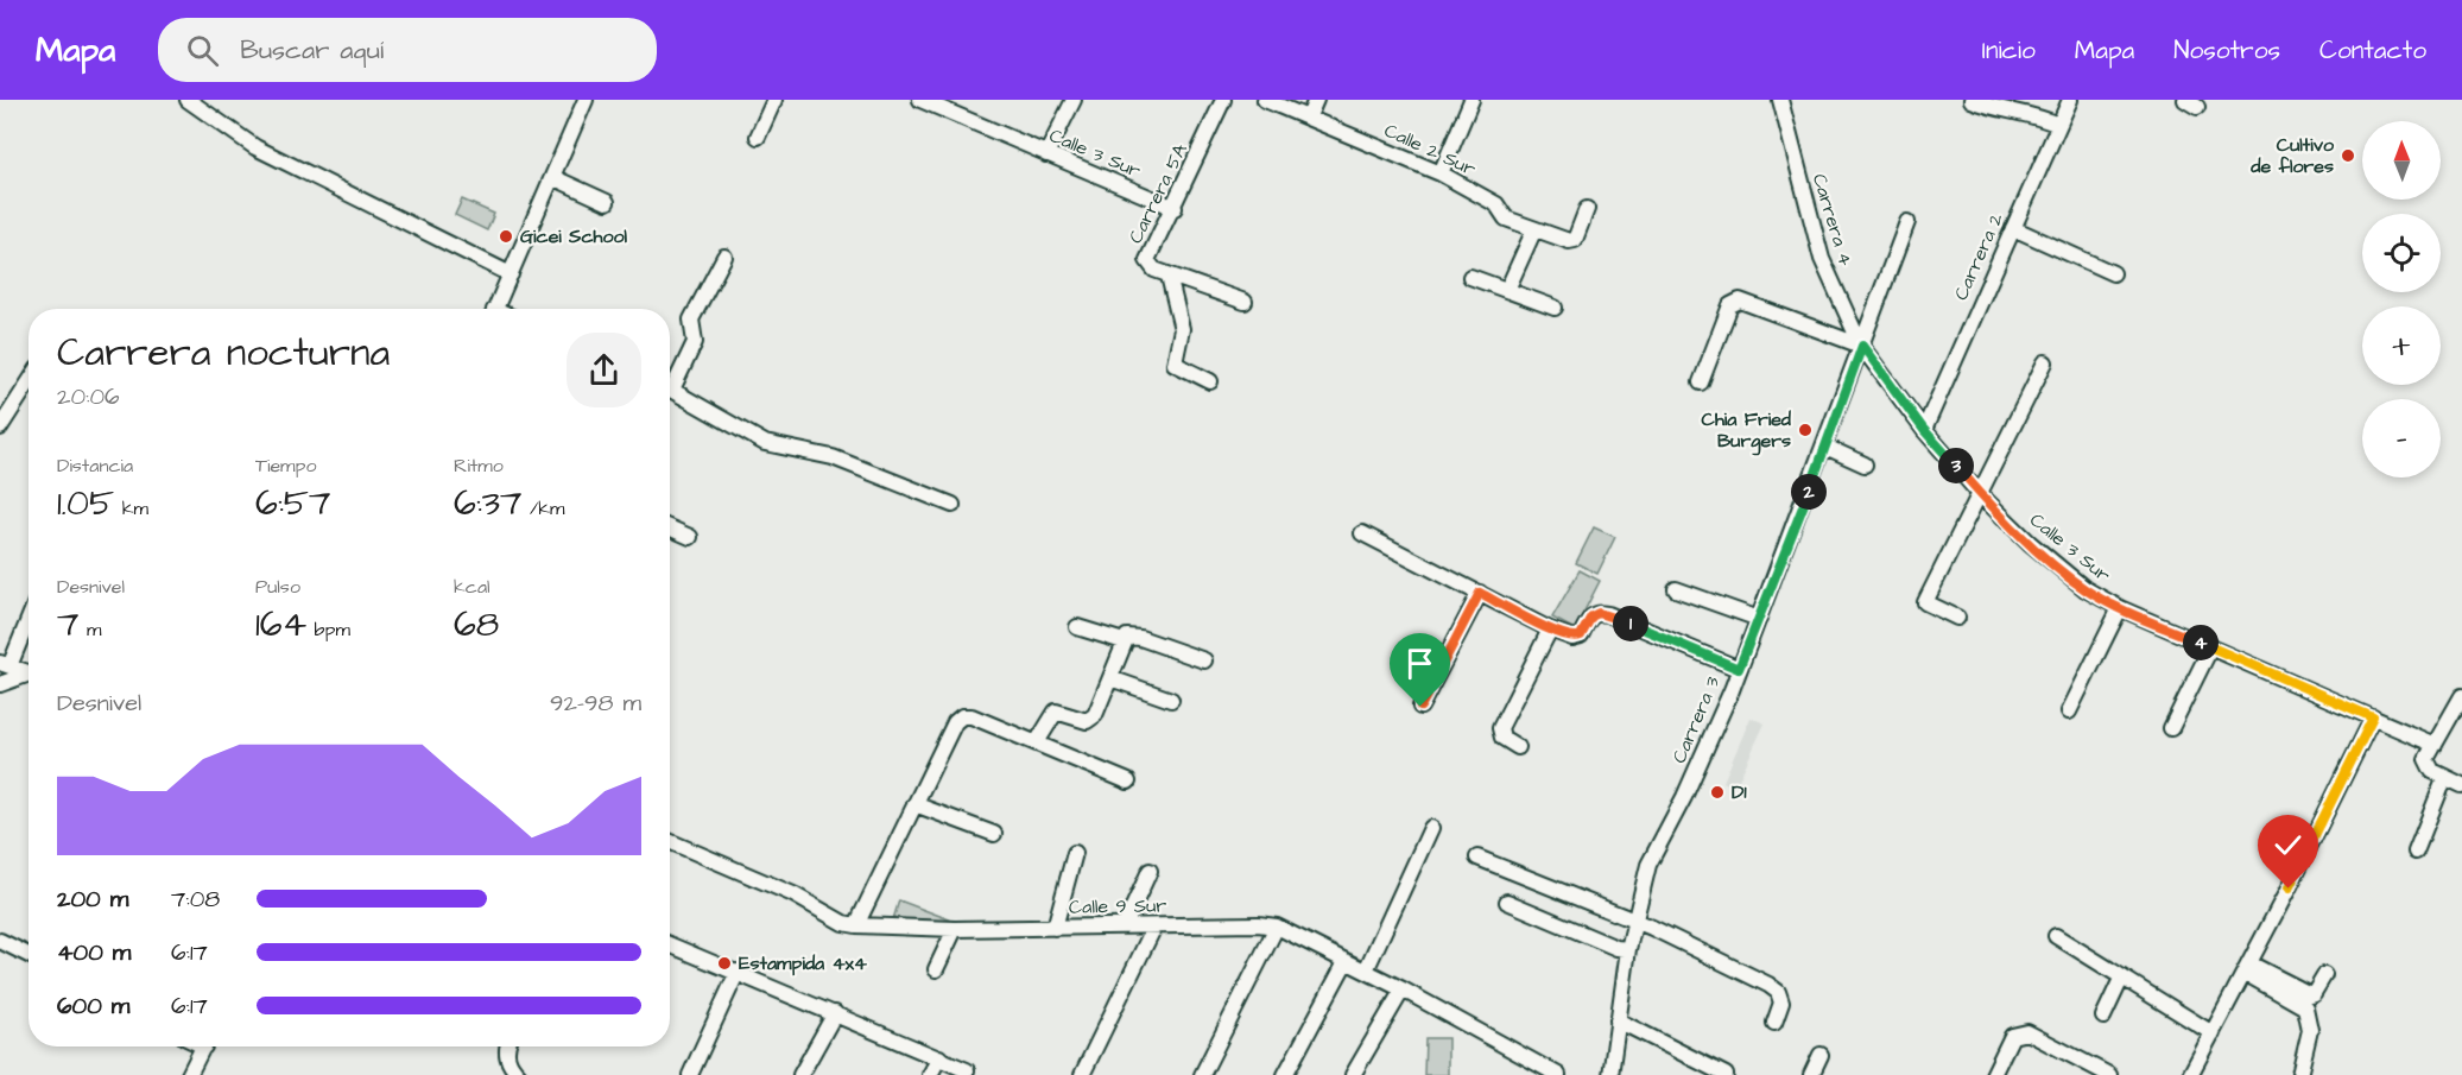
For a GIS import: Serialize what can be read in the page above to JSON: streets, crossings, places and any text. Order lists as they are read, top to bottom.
{
  "streets": {
    "street": [
      "Calle 2 Sur",
      "Calle 3 Sur",
      "Carrera 5A",
      "Carrera 4",
      "Carrera 2",
      "Carrera 3",
      "Calle 9 Sur"
    ]
  },
  "crossings": [
    ["Calle 3 Sur", "Carrera 5A"],
    ["Calle 3 Sur", "Carrera 4"],
    ["Calle 3 Sur", "Carrera 2"],
    ["Calle 3 Sur", "Carrera 3"],
    ["Carrera 4", "Carrera 3"]
  ],
  "places": [
    "Cultivo de flores",
    "Gicei School",
    "Chia Fried Burgers",
    "D1",
    "Estampida 4x4"
  ],
  "north": "top",
  "page": {
    "header": "Mapa",
    "search": "Buscar aquí",
    "nav": [
      "Inicio",
      "Mapa",
      "Nosotros",
      "Contacto"
    ],
    "map_buttons": ["+", "−"],
    "heading": ["Carrera nocturna", "20:06"],
    "stats": [
      ["Distancia", "1.05 km"],
      ["Tiempo", "6:57"],
      ["Ritmo", "6:37 /km"],
      ["Desnivel", "7 m"],
      ["Pulso", "164 bpm"],
      ["kcal", "68"]
    ],
    "pins": [
      "3",
      "2",
      "1",
      "4"
    ],
    "chart": ["Desnivel", "92–98 m"],
    "list": [
      {
        "name": "200 m",
        "note": "7:08"
      },
      {
        "name": "400 m",
        "note": "6:17"
      },
      {
        "name": "600 m",
        "note": "6:17"
      }
    ]
  }
}
